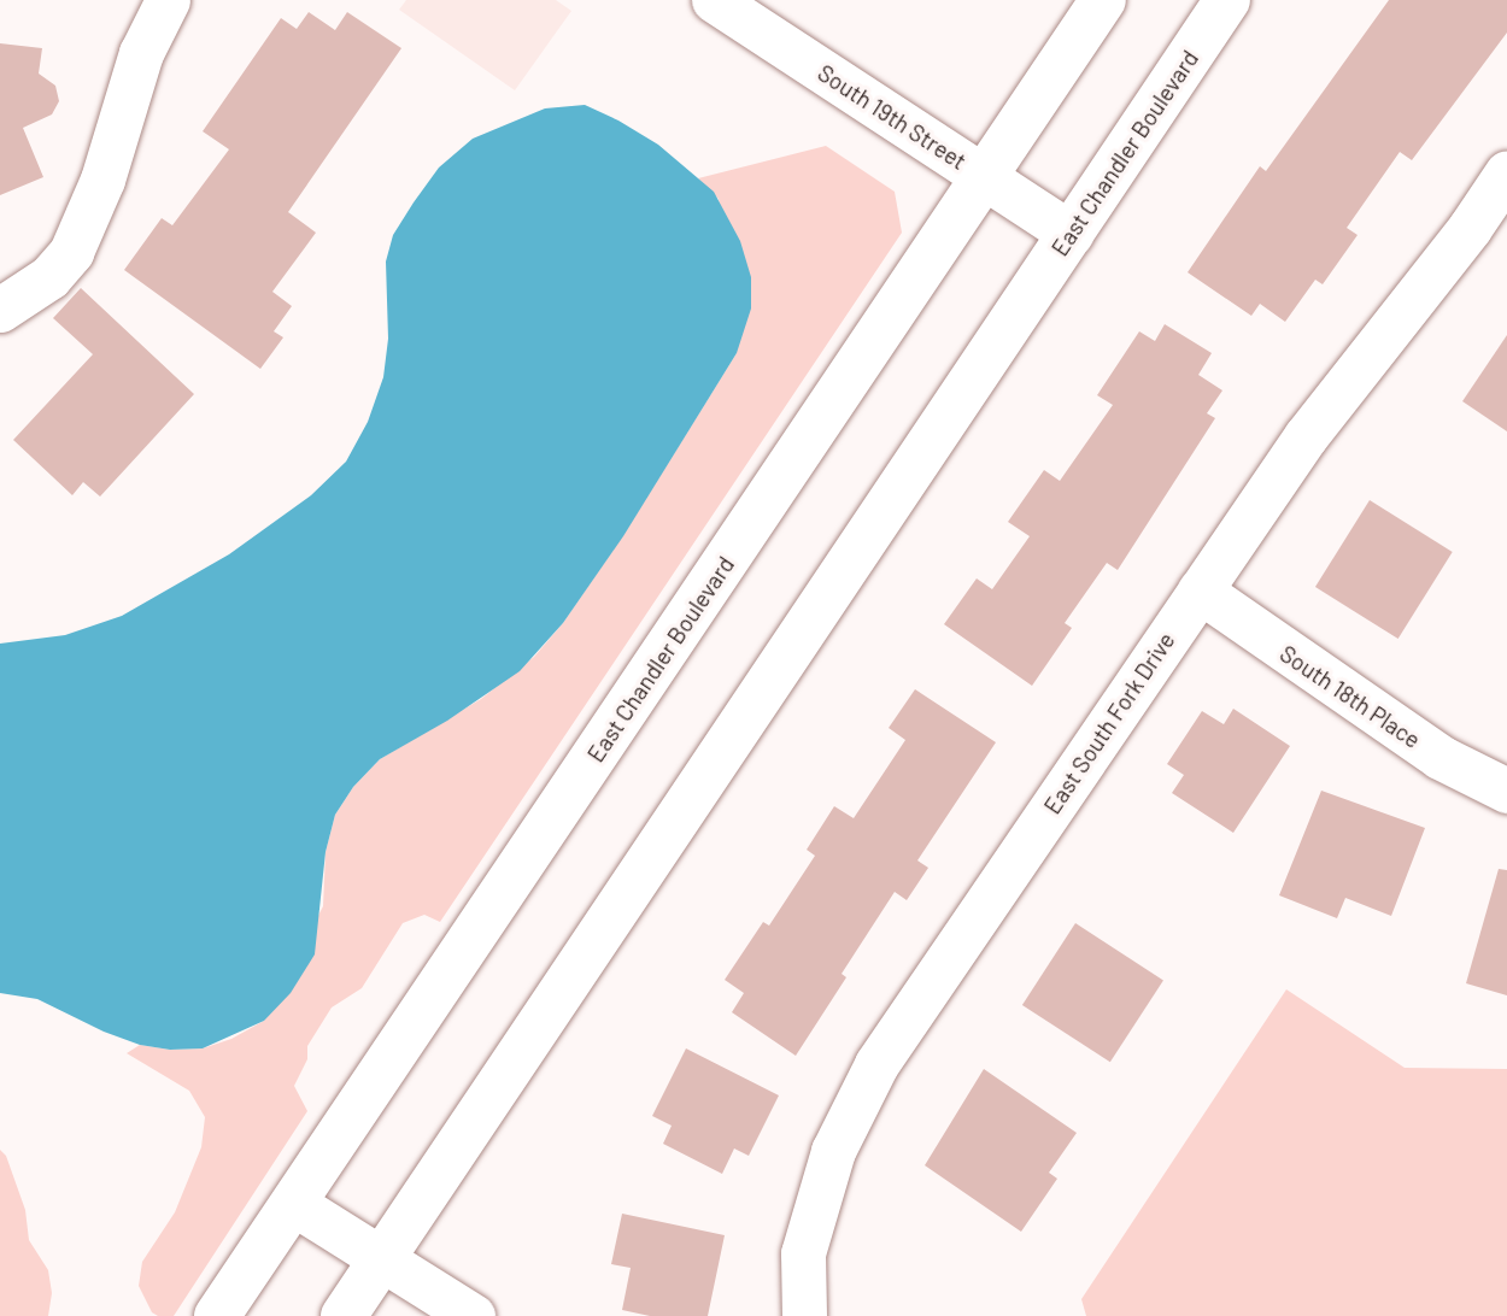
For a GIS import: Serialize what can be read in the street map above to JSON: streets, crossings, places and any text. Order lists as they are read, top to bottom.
{
  "streets": {
    "main road": ["East Chandler Boulevard"],
    "street": ["South 19th Street", "South 18th Place", "East South Fork Drive"]
  },
  "crossings": [
    ["South 19th Street", "East Chandler Boulevard"],
    ["South 18th Place", "East South Fork Drive"]
  ]
}
